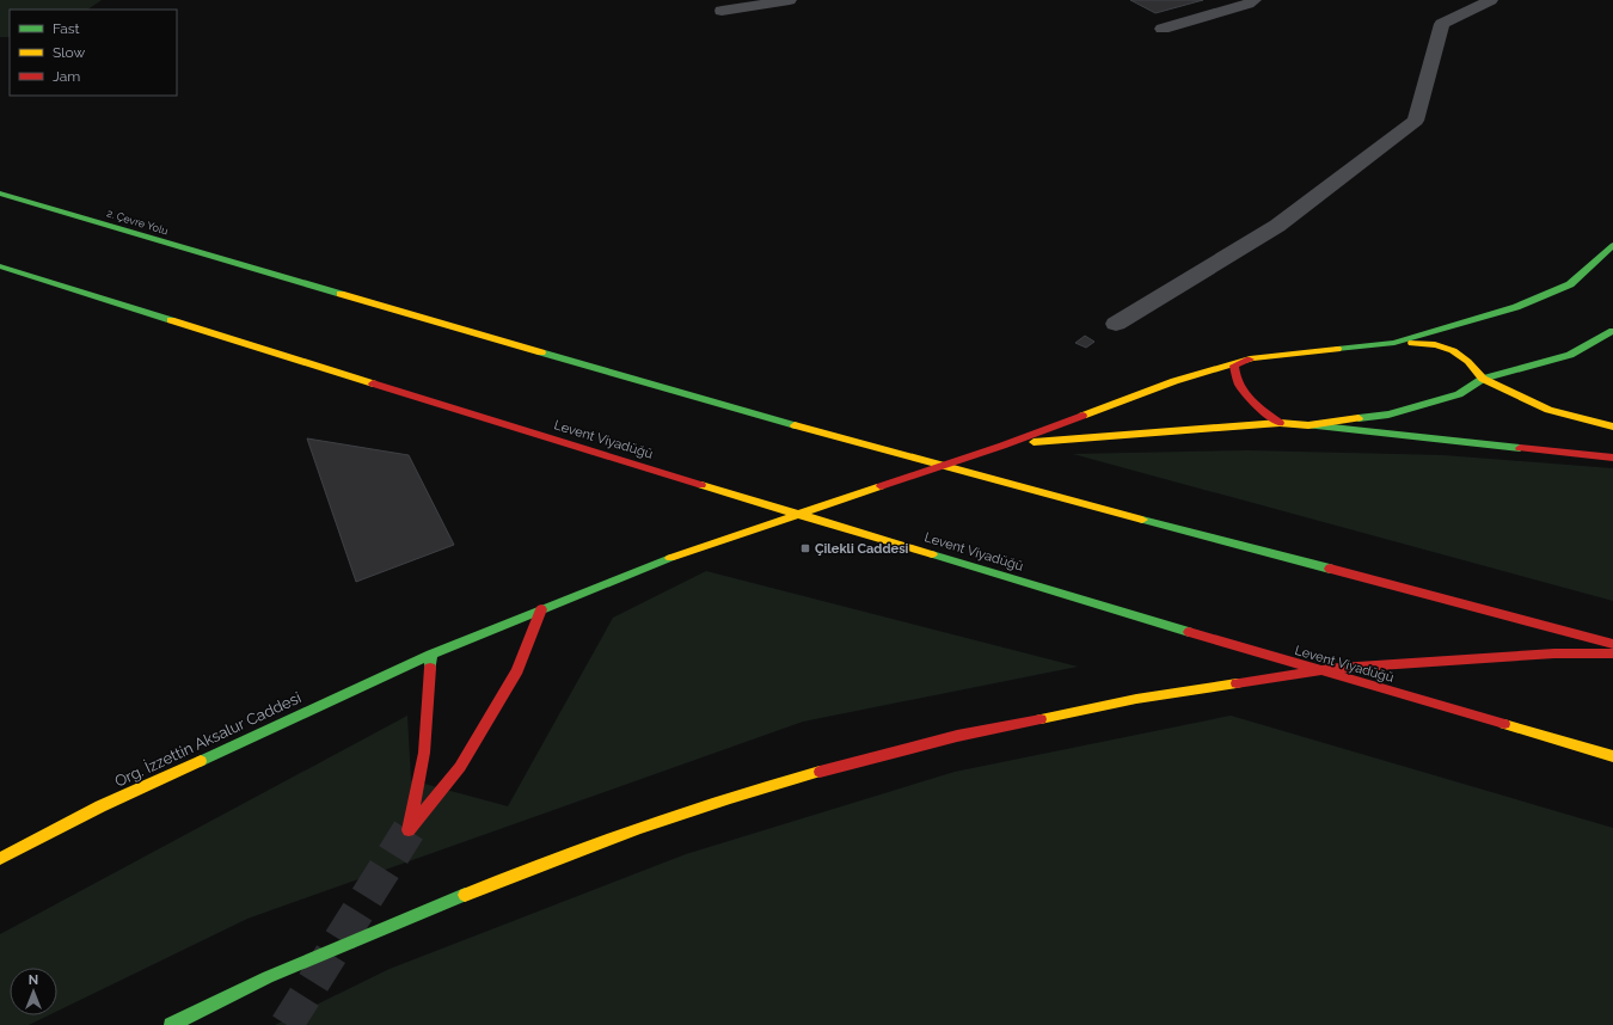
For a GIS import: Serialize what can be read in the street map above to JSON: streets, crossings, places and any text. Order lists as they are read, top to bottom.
{
  "streets": {
    "main road": ["2. Çevre Yolu", "Levent Viyadüğü", "Org. İzzettin Aksalur Caddesi"]
  },
  "places": {
    "transit": ["Çilekli Caddesi"]
  },
  "legend": ["Fast", "Slow", "Jam"],
  "north": "top"
}
